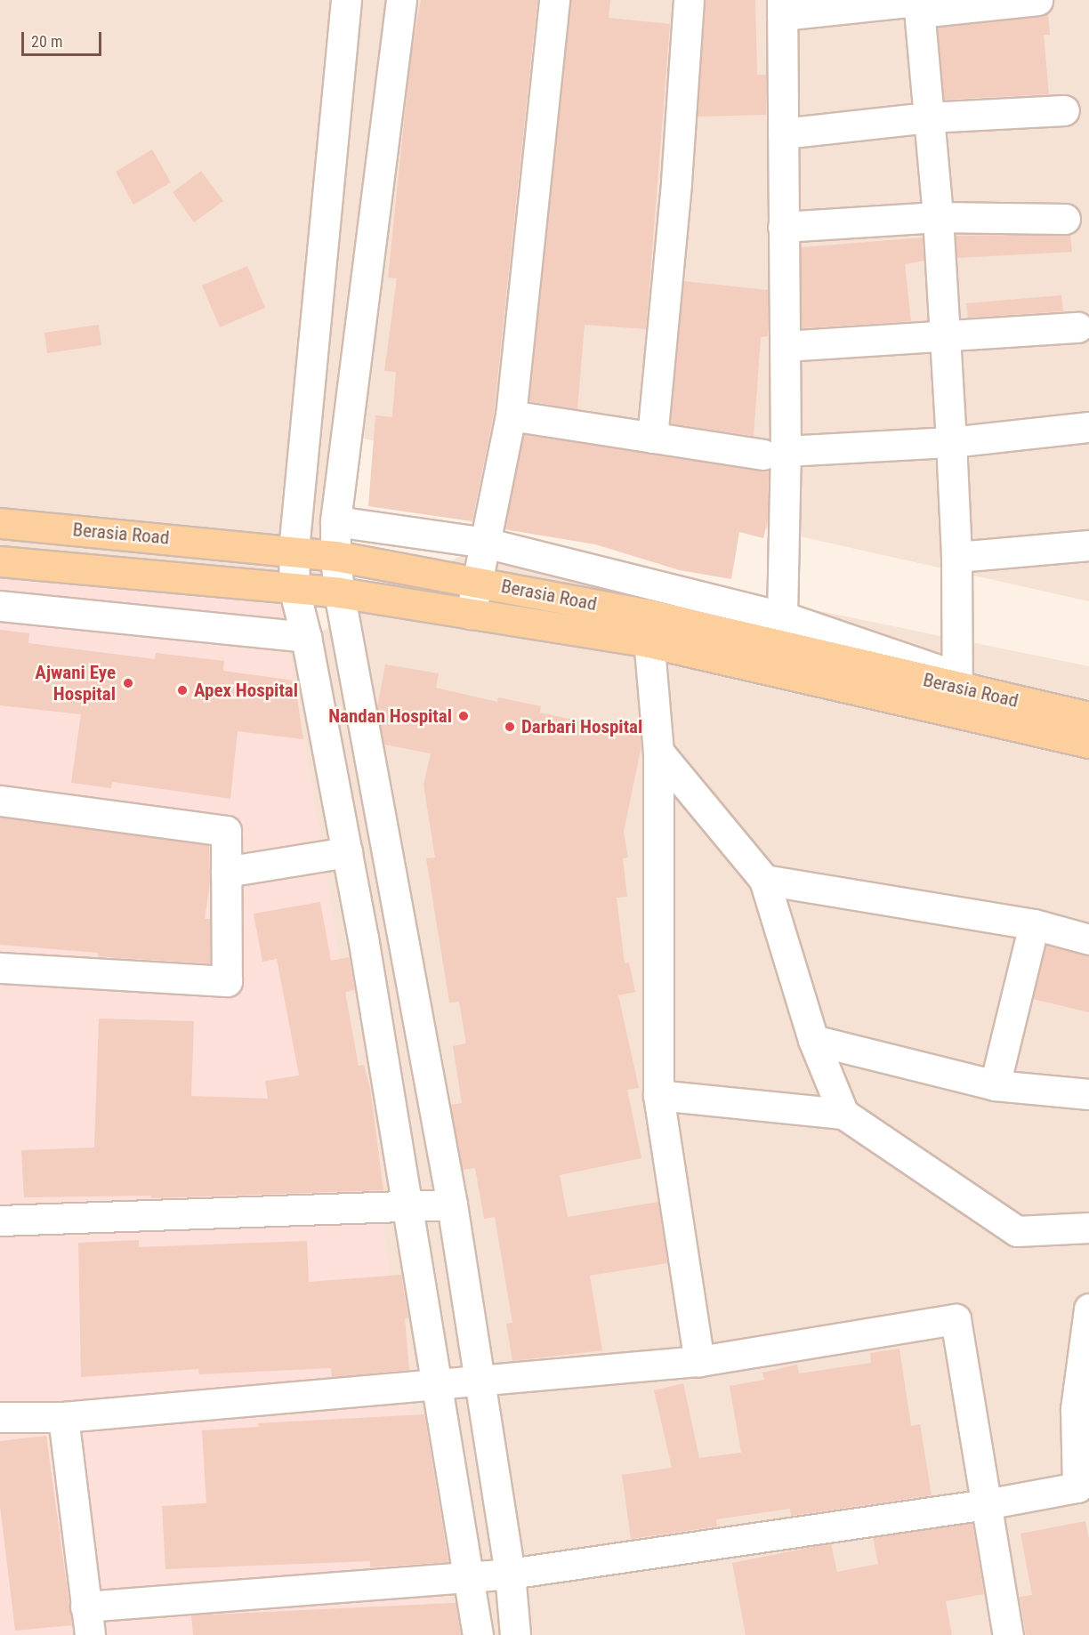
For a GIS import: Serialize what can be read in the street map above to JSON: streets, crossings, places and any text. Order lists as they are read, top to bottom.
{
  "streets": {
    "main road": ["Berasia Road"]
  },
  "places": [
    "Ajwani Eye Hospital",
    "Apex Hospital",
    "Nandan Hospital",
    "Darbari Hospital"
  ],
  "scale_bar": "20 m"
}
